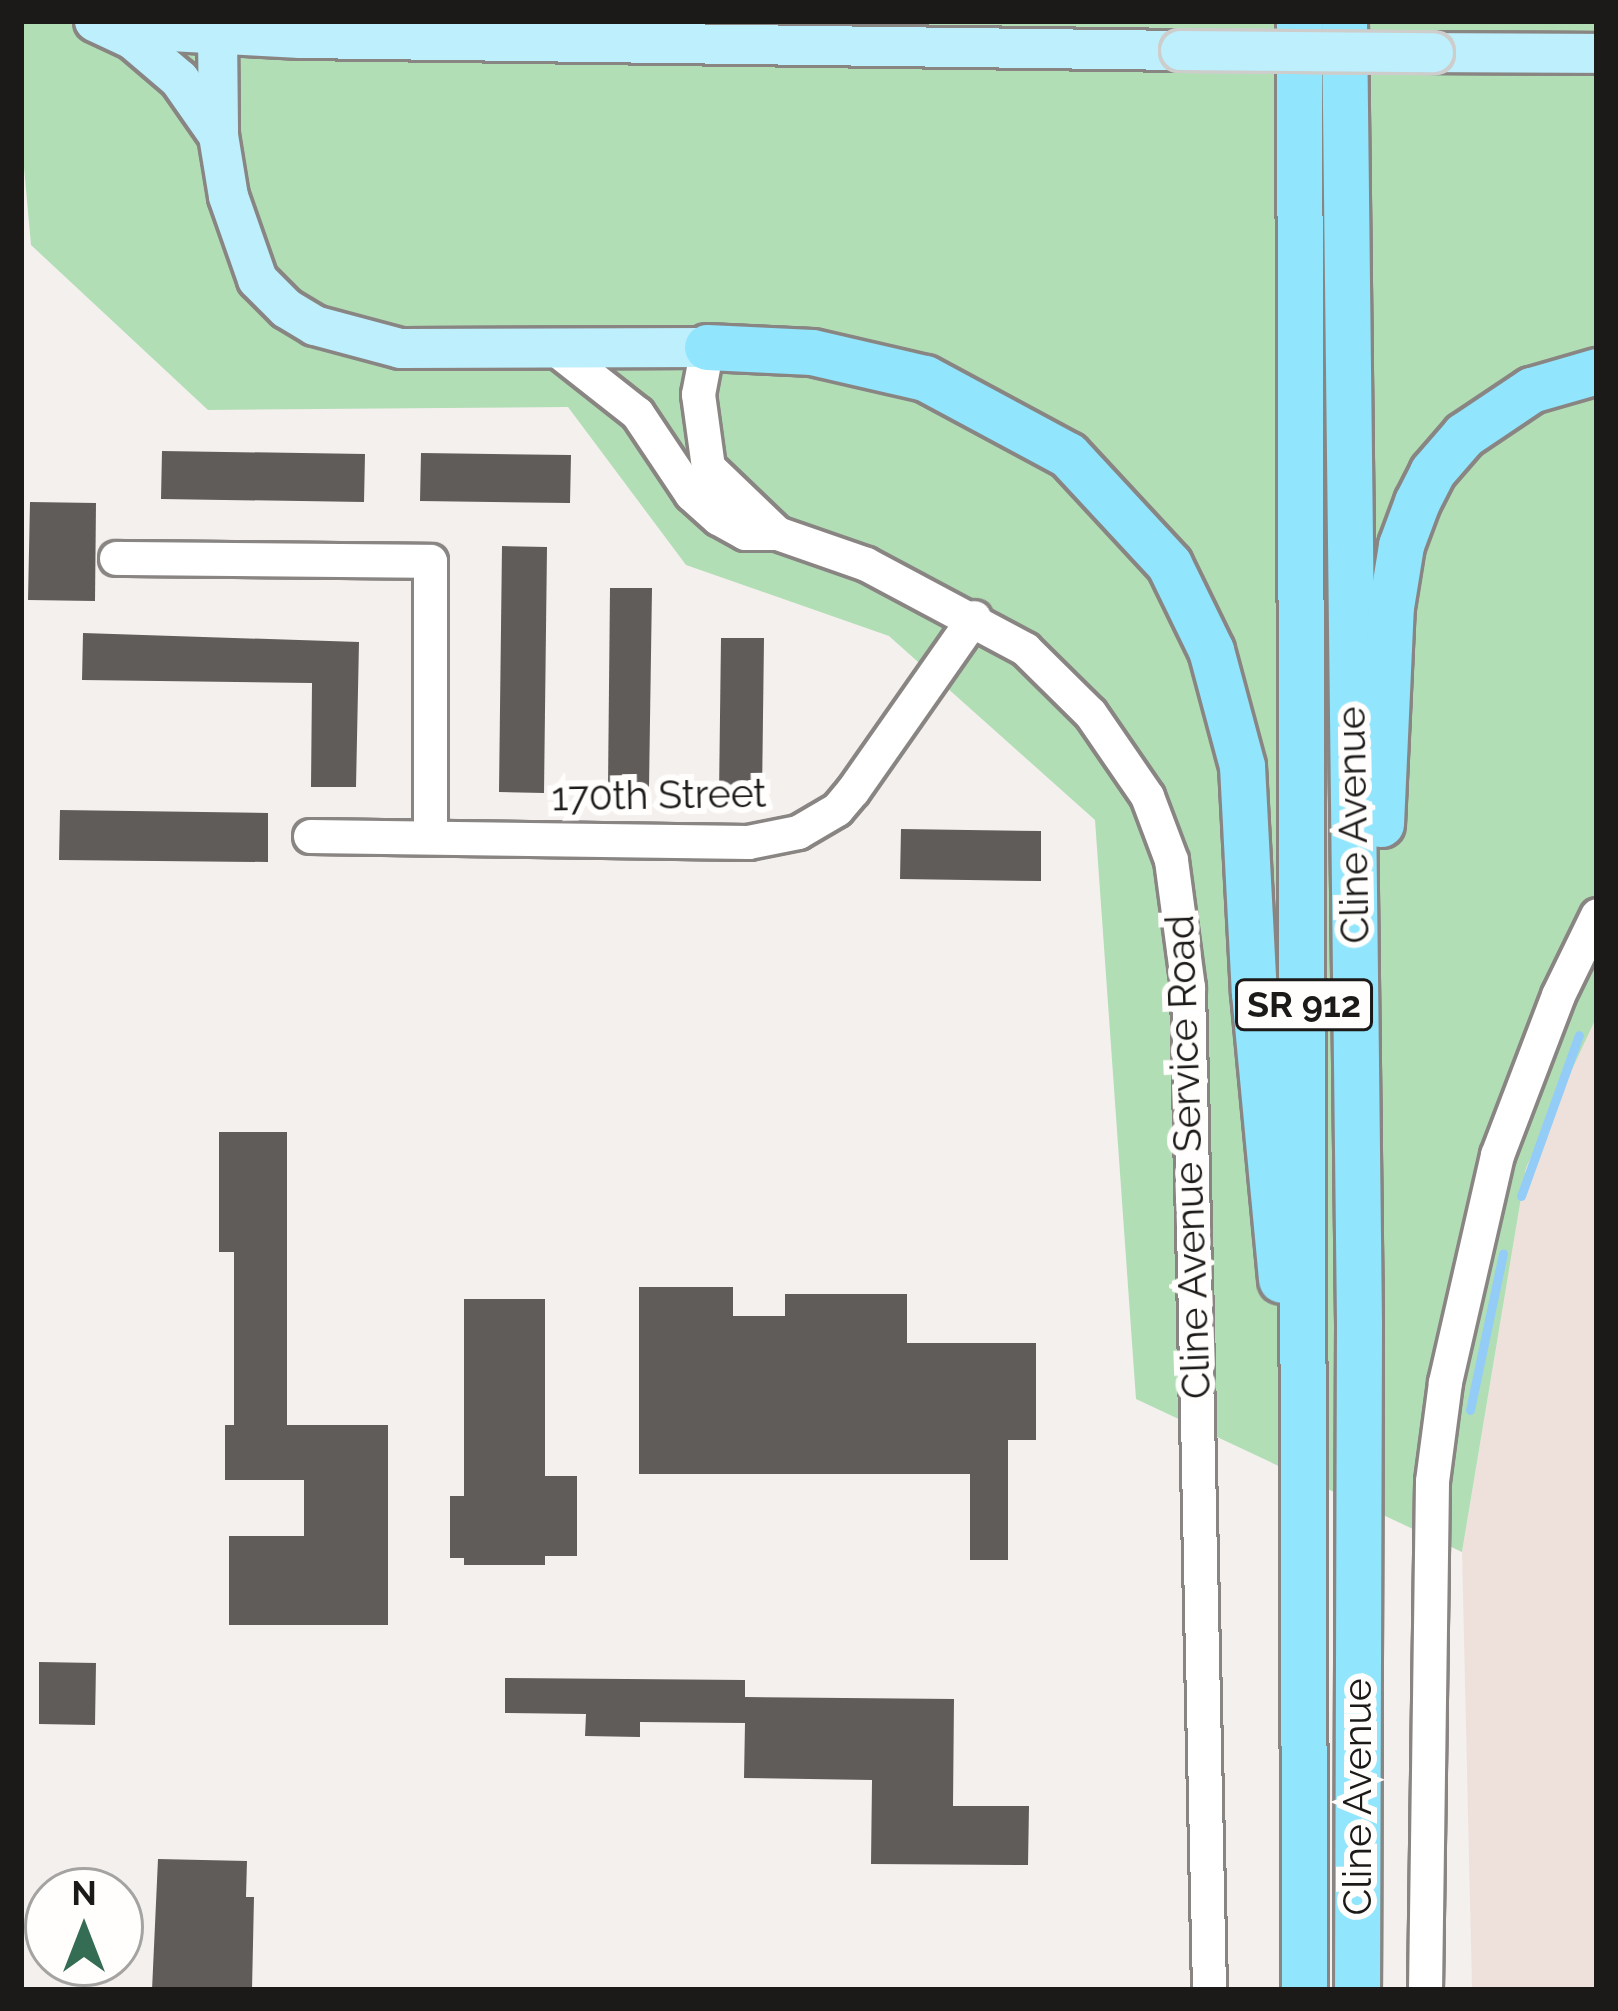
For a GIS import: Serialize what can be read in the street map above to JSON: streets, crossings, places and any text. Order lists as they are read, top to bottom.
{
  "streets": {
    "highway": ["Cline Avenue", "SR 912"],
    "street": ["170th Street", "Cline Avenue Service Road"]
  },
  "crossings": [
    ["170th Street", "Cline Avenue Service Road"]
  ],
  "north": "top"
}
